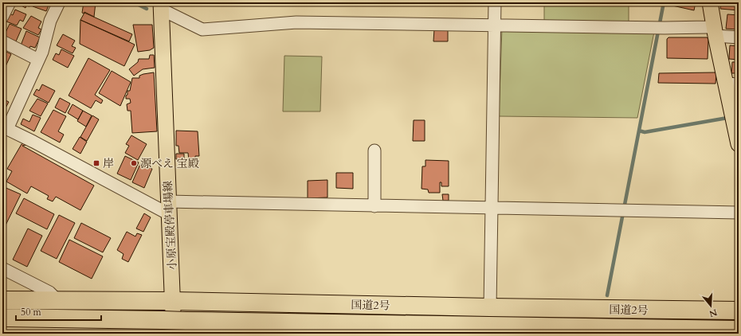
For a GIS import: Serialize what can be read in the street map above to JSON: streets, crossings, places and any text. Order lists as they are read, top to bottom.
{
  "streets": {
    "highway": ["国道2号"],
    "main road": ["小原宝殿停車場線"]
  },
  "crossings": [
    ["小原宝殿停車場線", "国道2号"]
  ],
  "places": {
    "transit": ["岸"],
    "other": ["源べえ 宝殿"]
  },
  "scale_bar": "50 m",
  "north": "bottom"
}
